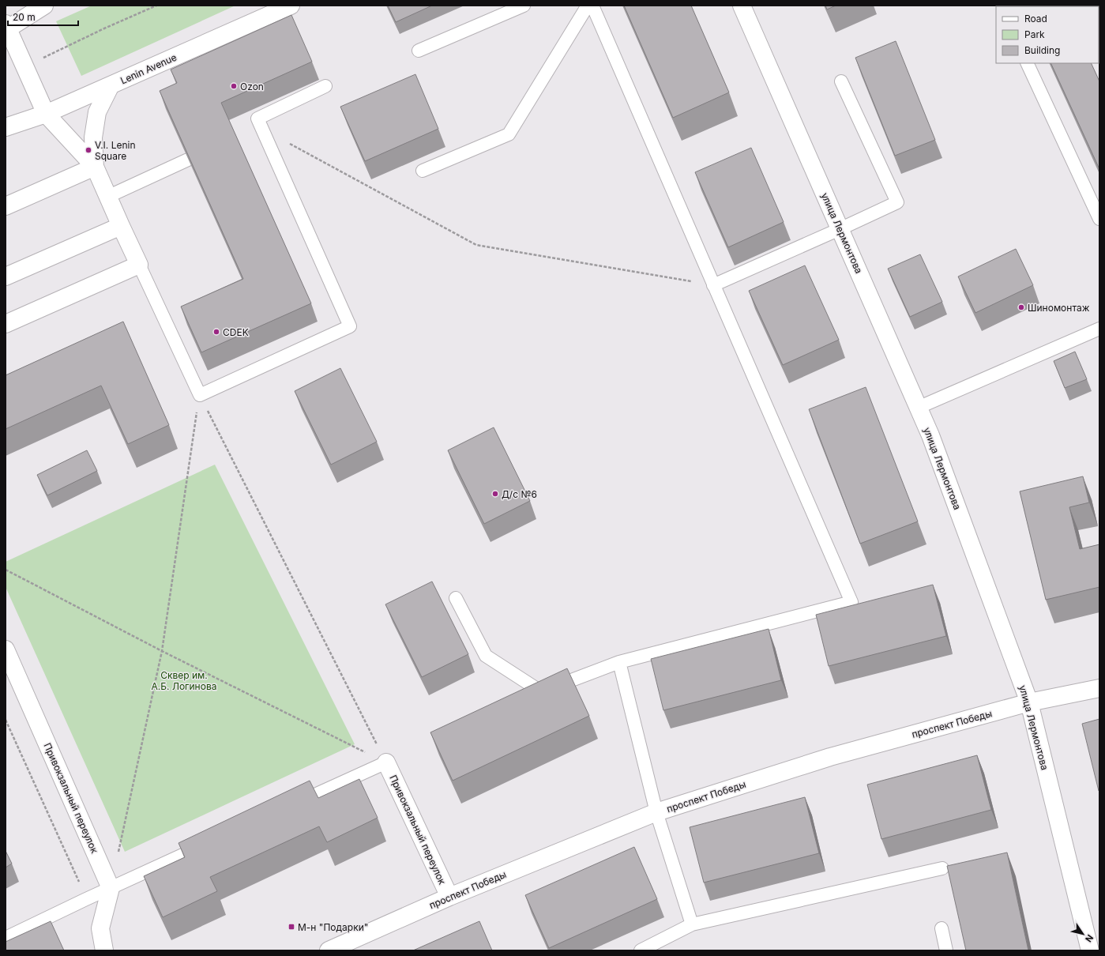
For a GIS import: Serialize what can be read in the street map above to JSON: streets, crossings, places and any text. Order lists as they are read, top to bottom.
{
  "streets": {
    "street": [
      "Lenin Avenue",
      "улица Лермонтова",
      "проспект Победы",
      "Привокзальный переулок"
    ]
  },
  "crossings": [
    ["улица Лермонтова", "проспект Победы"],
    ["проспект Победы", "Привокзальный переулок"]
  ],
  "parks": ["Сквер им. А.Б. Логинова"],
  "places": {
    "other": [
      "Ozon",
      "V.I. Lenin Square",
      "Шиномонтаж",
      "CDEK",
      "Д/с №6"
    ],
    "transit": ["М-н \"Подарки\""]
  },
  "legend": ["Road", "Park", "Building"],
  "scale_bar": "20 m",
  "north": "bottom right"
}
